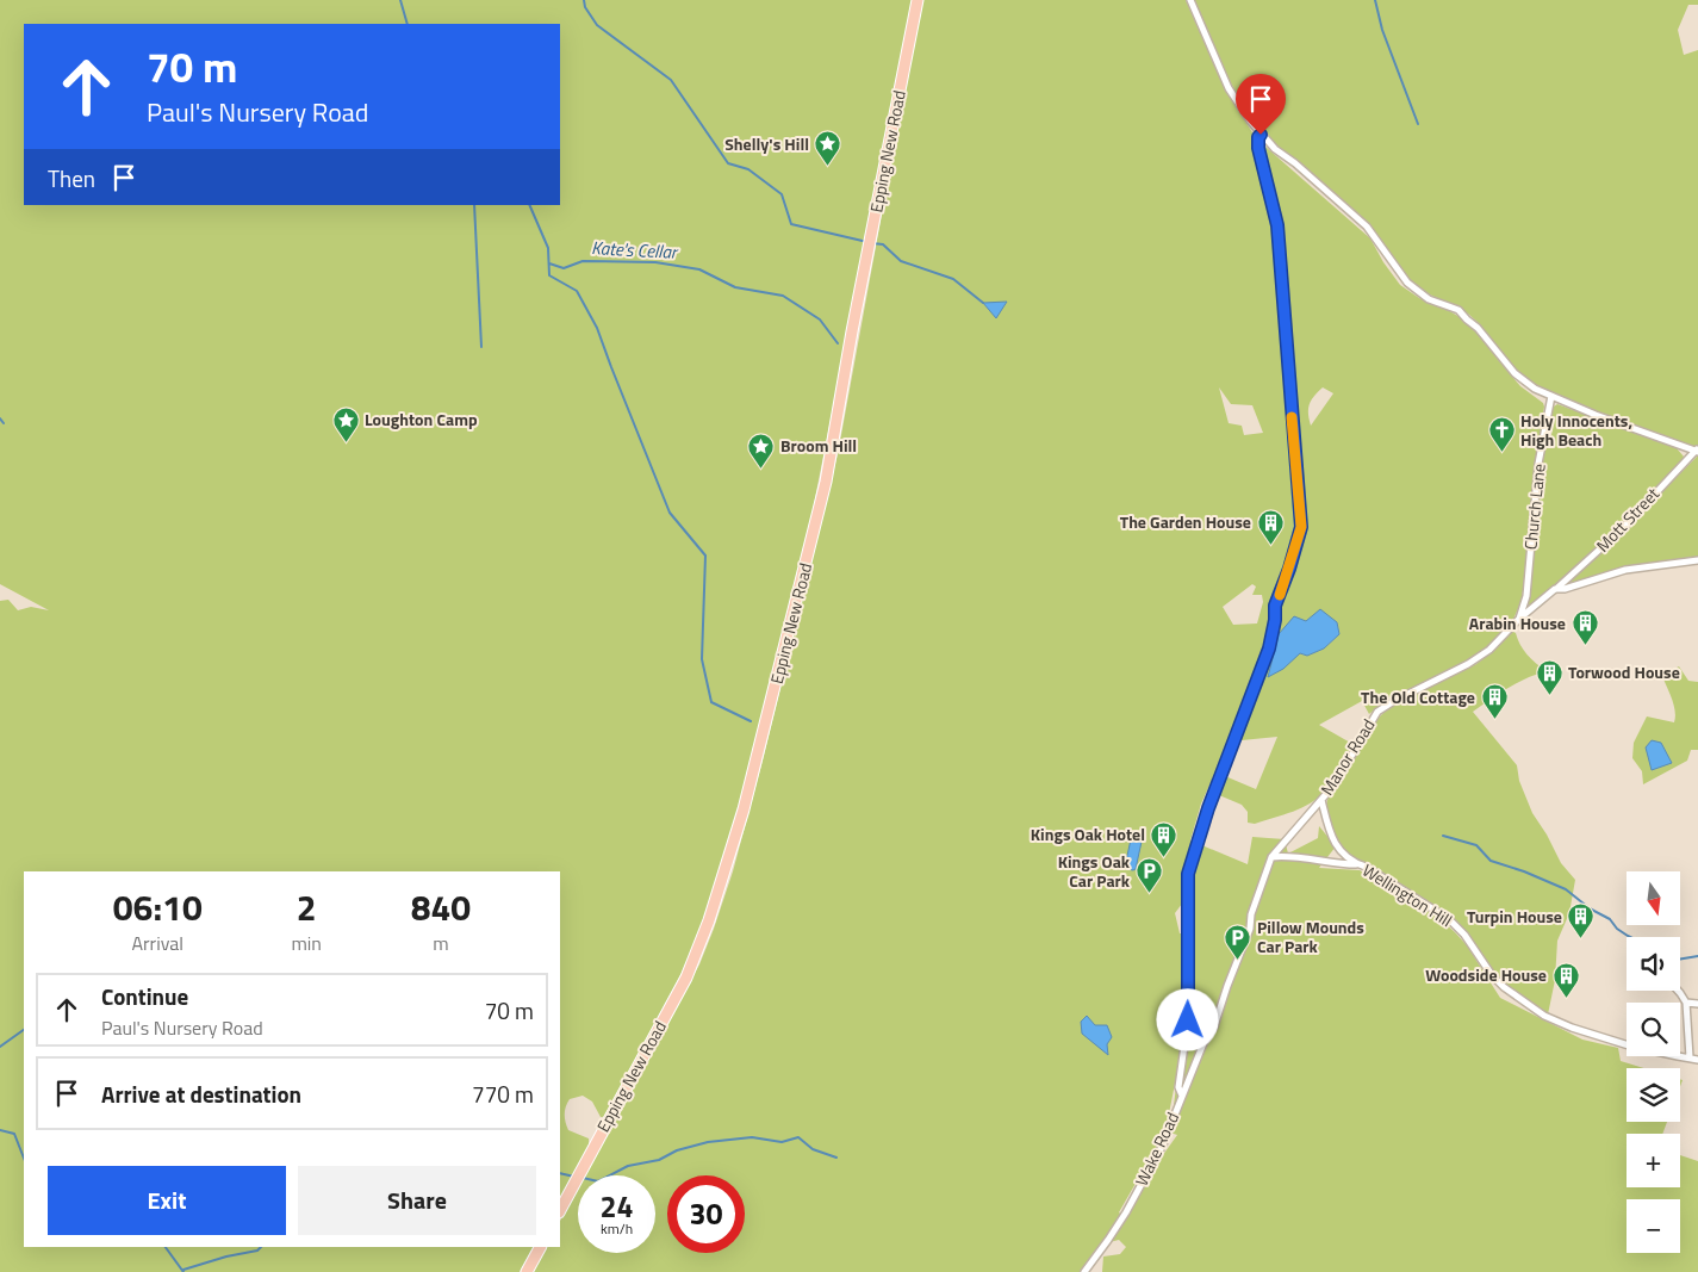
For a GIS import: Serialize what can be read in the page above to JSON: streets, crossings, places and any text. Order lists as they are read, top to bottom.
{
  "streets": {
    "main road": ["Epping New Road"],
    "street": [
      "Church Lane",
      "Mott Street",
      "Manor Road",
      "Wellington Hill",
      "Wake Road"
    ]
  },
  "crossings": [
    ["Church Lane", "Manor Road"],
    ["Mott Street", "Manor Road"],
    ["Manor Road", "Wellington Hill"],
    ["Manor Road", "Wake Road"]
  ],
  "water": ["Kate's Cellar"],
  "places": {
    "place": ["Shelly's Hill", "Loughton Camp", "Broom Hill"],
    "church": ["Holy Innocents, High Beach"],
    "building": [
      "The Garden House",
      "Arabin House",
      "Torwood House",
      "The Old Cottage",
      "Kings Oak Hotel",
      "Turpin House",
      "Woodside House"
    ],
    "parking": ["Kings Oak Car Park", "Pillow Mounds Car Park"]
  },
  "north": "bottom",
  "page": {
    "turn": ["70 m", "Paul's Nursery Road"],
    "then": "Then",
    "map_buttons": ["+", "−"],
    "eta": [
      "06:10",
      "Arrival",
      "2",
      "min",
      "840",
      "m"
    ],
    "list": [
      {
        "name": "Continue",
        "note": "Paul's Nursery Road",
        "value": "70 m"
      },
      {
        "name": "Arrive at destination",
        "value": "770 m"
      }
    ],
    "buttons": ["Exit", "Share"],
    "speed": "24 km/h",
    "limit": "30"
  }
}
